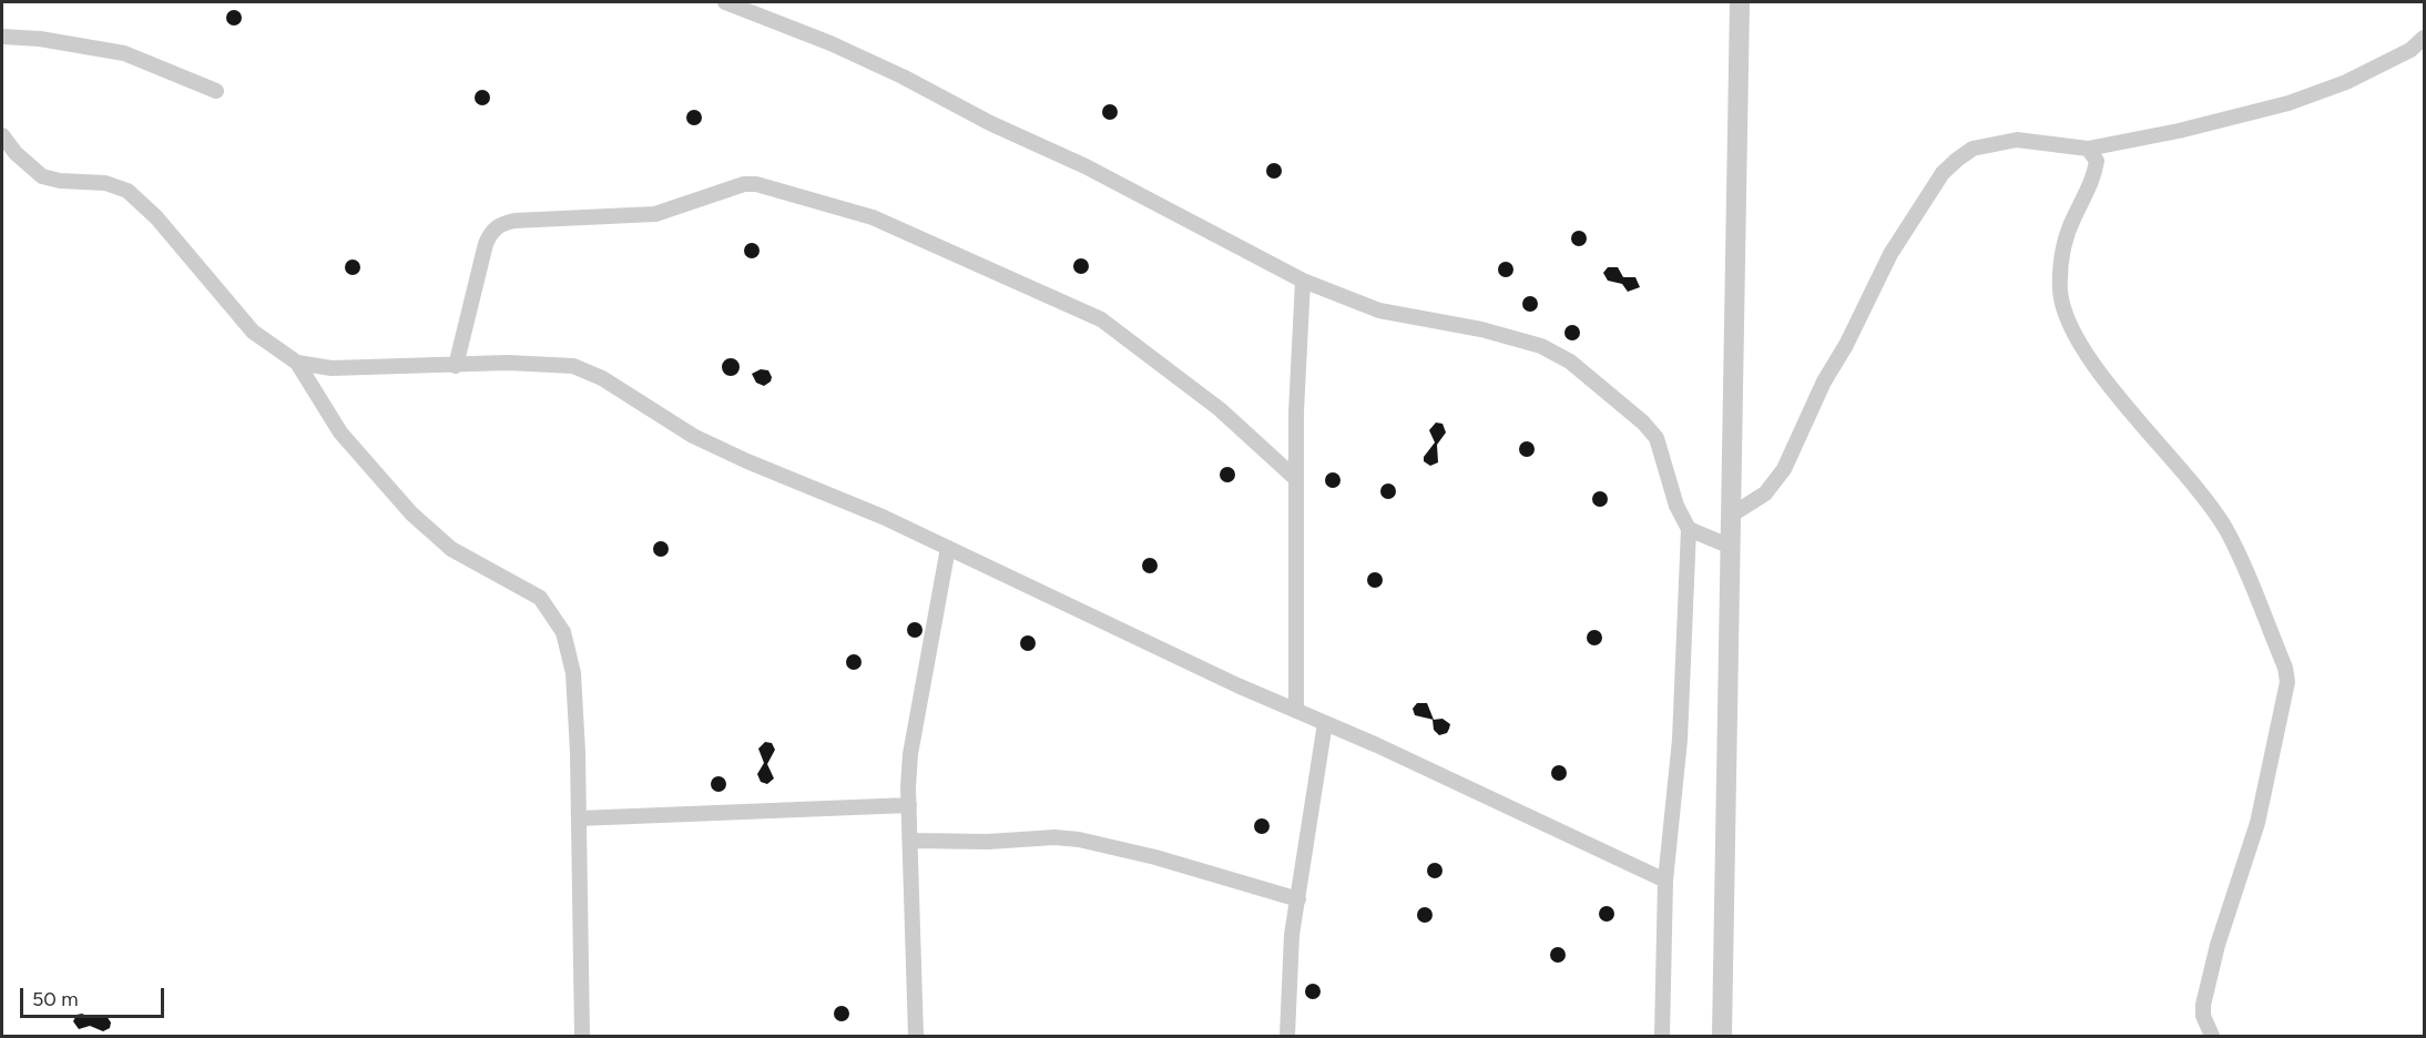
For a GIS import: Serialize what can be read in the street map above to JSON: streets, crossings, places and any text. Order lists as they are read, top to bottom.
{
  "scale_bar": "50 m"
}
